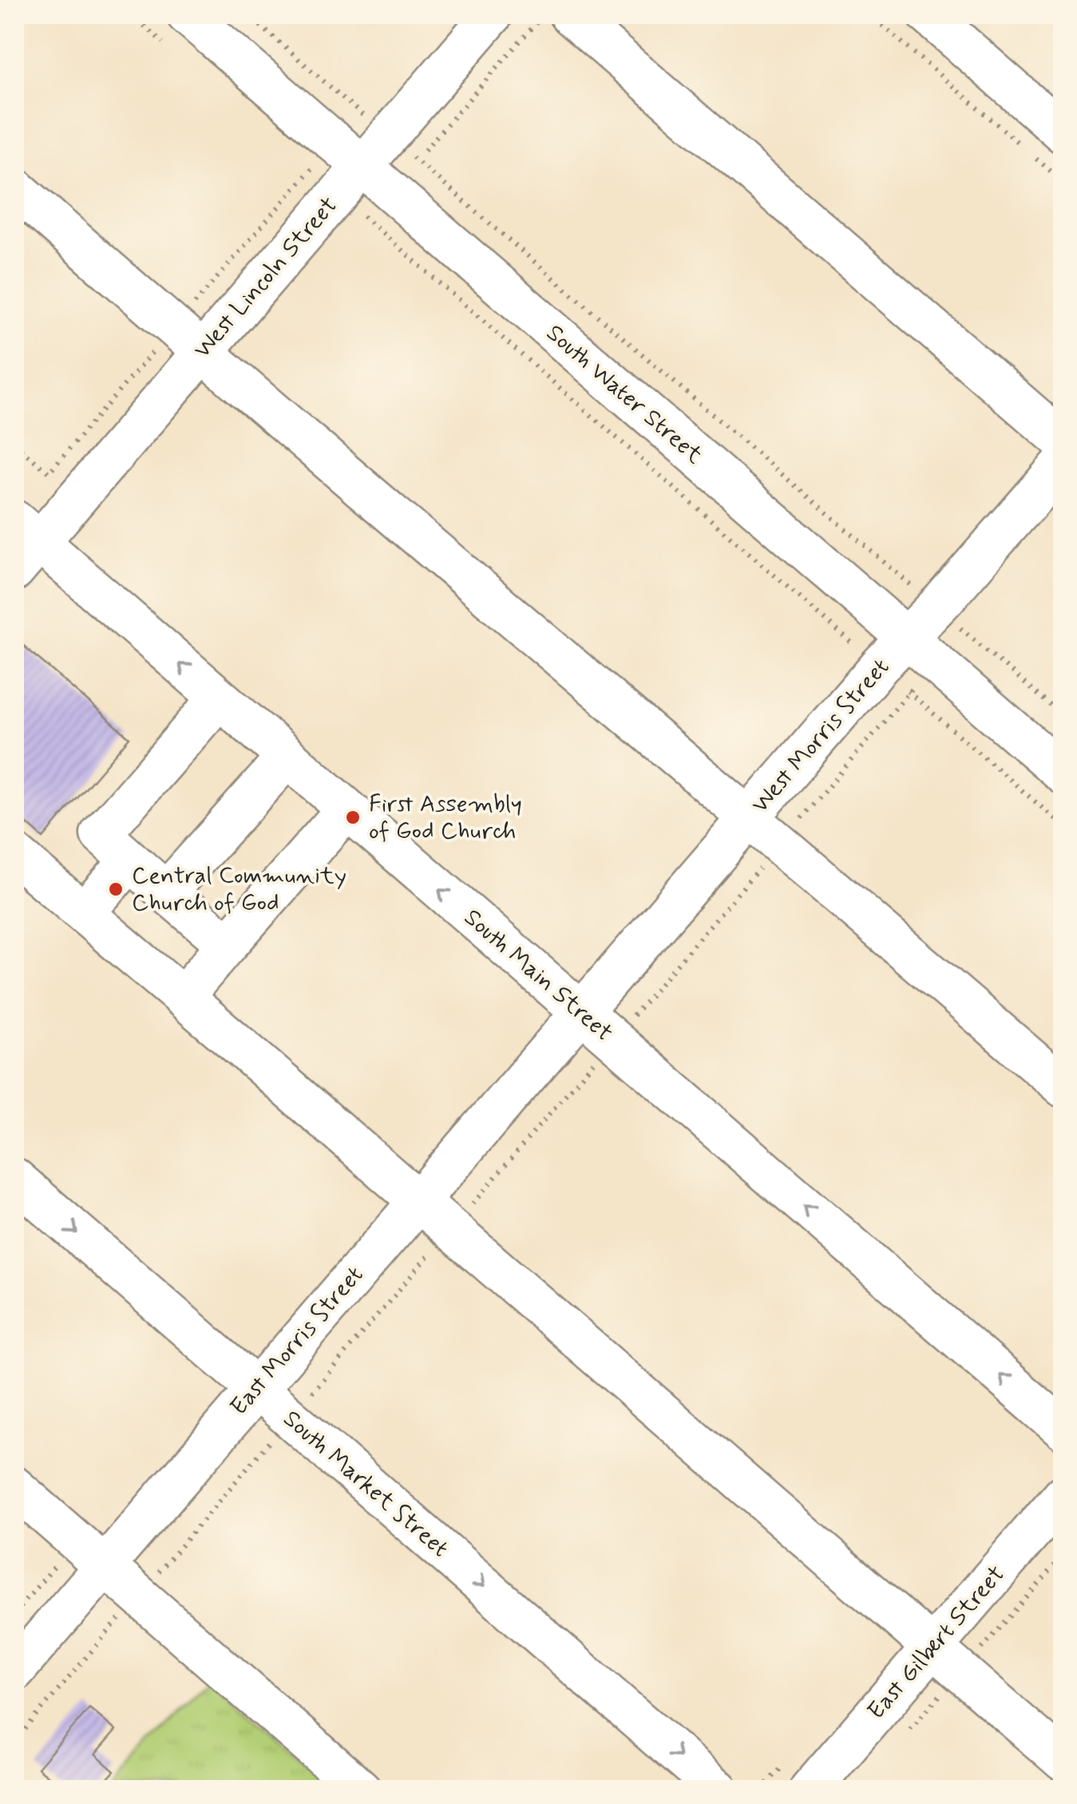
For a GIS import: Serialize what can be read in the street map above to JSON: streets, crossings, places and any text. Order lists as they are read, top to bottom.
{
  "streets": {
    "street": [
      "West Lincoln Street",
      "South Water Street",
      "West Morris Street",
      "South Main Street",
      "East Morris Street",
      "South Market Street",
      "East Gilbert Street"
    ]
  },
  "crossings": [
    ["West Lincoln Street", "South Water Street"],
    ["West Lincoln Street", "South Main Street"],
    ["South Water Street", "West Morris Street"],
    ["West Morris Street", "South Main Street"],
    ["West Morris Street", "East Morris Street"],
    ["South Main Street", "East Morris Street"],
    ["East Morris Street", "South Market Street"]
  ],
  "places": ["First Assembly of God Church", "Central Community Church of God"]
}
